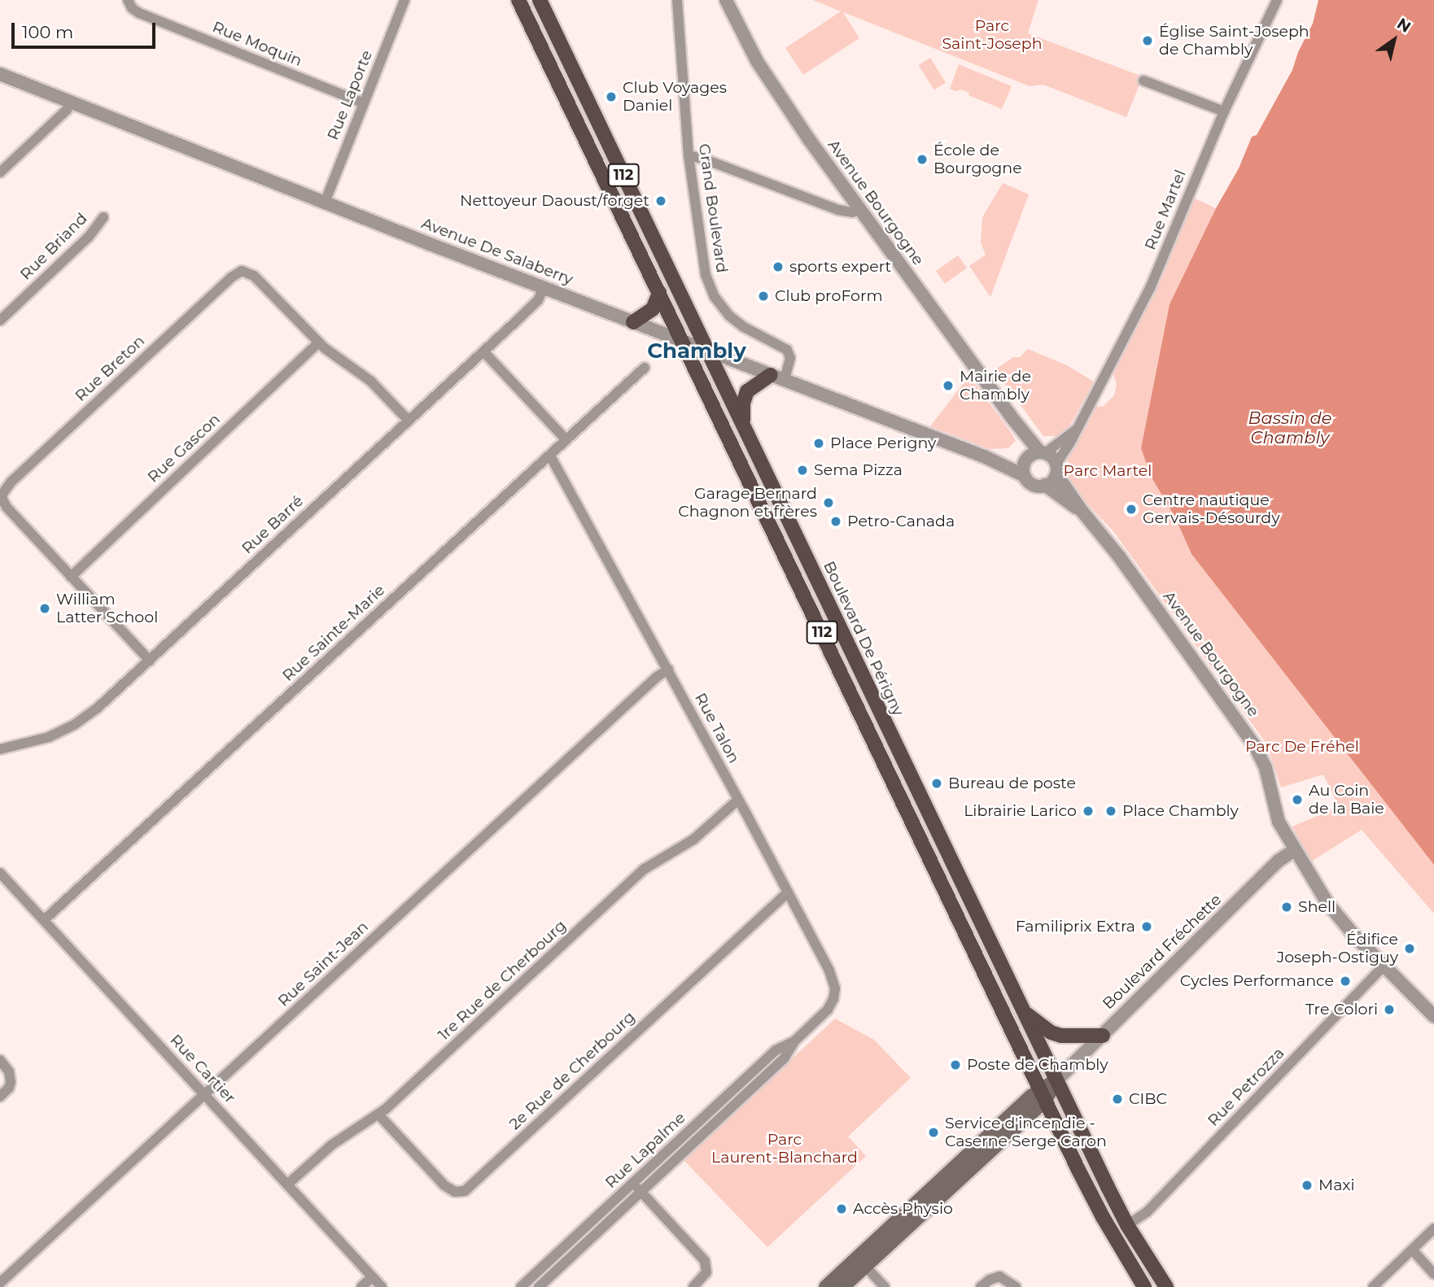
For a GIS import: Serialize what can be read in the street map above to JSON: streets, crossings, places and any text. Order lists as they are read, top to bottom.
{
  "streets": {
    "main road": ["112", "Boulevard De Périgny", "Boulevard Fréchette"],
    "street": [
      "Rue Moquin",
      "Rue Laporte",
      "Avenue Bourgogne",
      "Grand Boulevard",
      "Rue Martel",
      "Rue Briand",
      "Avenue De Salaberry",
      "Rue Breton",
      "Rue Gascon",
      "Rue Barré",
      "Rue Sainte-Marie",
      "Rue Talon",
      "Rue Saint-Jean",
      "1re Rue de Cherbourg",
      "Rue Cartier",
      "2e Rue de Cherbourg",
      "Rue Petrozza",
      "Rue Lapalme"
    ]
  },
  "crossings": [
    ["Rue Moquin", "Rue Laporte"],
    ["Rue Laporte", "Avenue De Salaberry"],
    ["112", "Avenue De Salaberry"],
    ["112", "Boulevard Fréchette"],
    ["Avenue Bourgogne", "Rue Martel"],
    ["Avenue Bourgogne", "Avenue De Salaberry"],
    ["Avenue Bourgogne", "Boulevard Fréchette"],
    ["Avenue Bourgogne", "Rue Petrozza"],
    ["Grand Boulevard", "Avenue De Salaberry"],
    ["Rue Martel", "Avenue De Salaberry"],
    ["Avenue De Salaberry", "Rue Barré"],
    ["Avenue De Salaberry", "Boulevard De Périgny"],
    ["Rue Breton", "Rue Gascon"],
    ["Rue Breton", "Rue Barré"],
    ["Rue Sainte-Marie", "Rue Talon"],
    ["Rue Sainte-Marie", "Rue Cartier"],
    ["Boulevard De Périgny", "Boulevard Fréchette"],
    ["Boulevard De Périgny", "Rue Petrozza"],
    ["Rue Talon", "Rue Saint-Jean"],
    ["Rue Talon", "1re Rue de Cherbourg"],
    ["Rue Talon", "2e Rue de Cherbourg"],
    ["Rue Talon", "Rue Lapalme"],
    ["Rue Saint-Jean", "Rue Cartier"],
    ["1re Rue de Cherbourg", "Rue Cartier"],
    ["1re Rue de Cherbourg", "2e Rue de Cherbourg"]
  ],
  "districts": ["Chambly"],
  "water": ["Bassin de Chambly"],
  "parks": [
    "Parc Saint-Joseph",
    "Parc Martel",
    "Parc De Fréhel",
    "Parc Laurent-Blanchard"
  ],
  "places": [
    "Église Saint-Joseph de Chambly",
    "Club Voyages Daniel",
    "École de Bourgogne",
    "Nettoyeur Daoust/forget",
    "sports expert",
    "Club proForm",
    "Mairie de Chambly",
    "Place Perigny",
    "Sema Pizza",
    "Garage Bernard Chagnon et frères",
    "Centre nautique Gervais-Désourdy",
    "Petro-Canada",
    "William Latter School",
    "Bureau de poste",
    "Au Coin de la Baie",
    "Librairie Larico",
    "Place Chambly",
    "Shell",
    "Familiprix Extra",
    "Édifice Joseph-Ostiguy",
    "Cycles Performance",
    "Tre Colori",
    "Poste de Chambly",
    "CIBC",
    "Service d'incendie - Caserne Serge Caron",
    "Maxi",
    "Accès Physio"
  ],
  "scale_bar": "100 m",
  "north": "top right"
}
